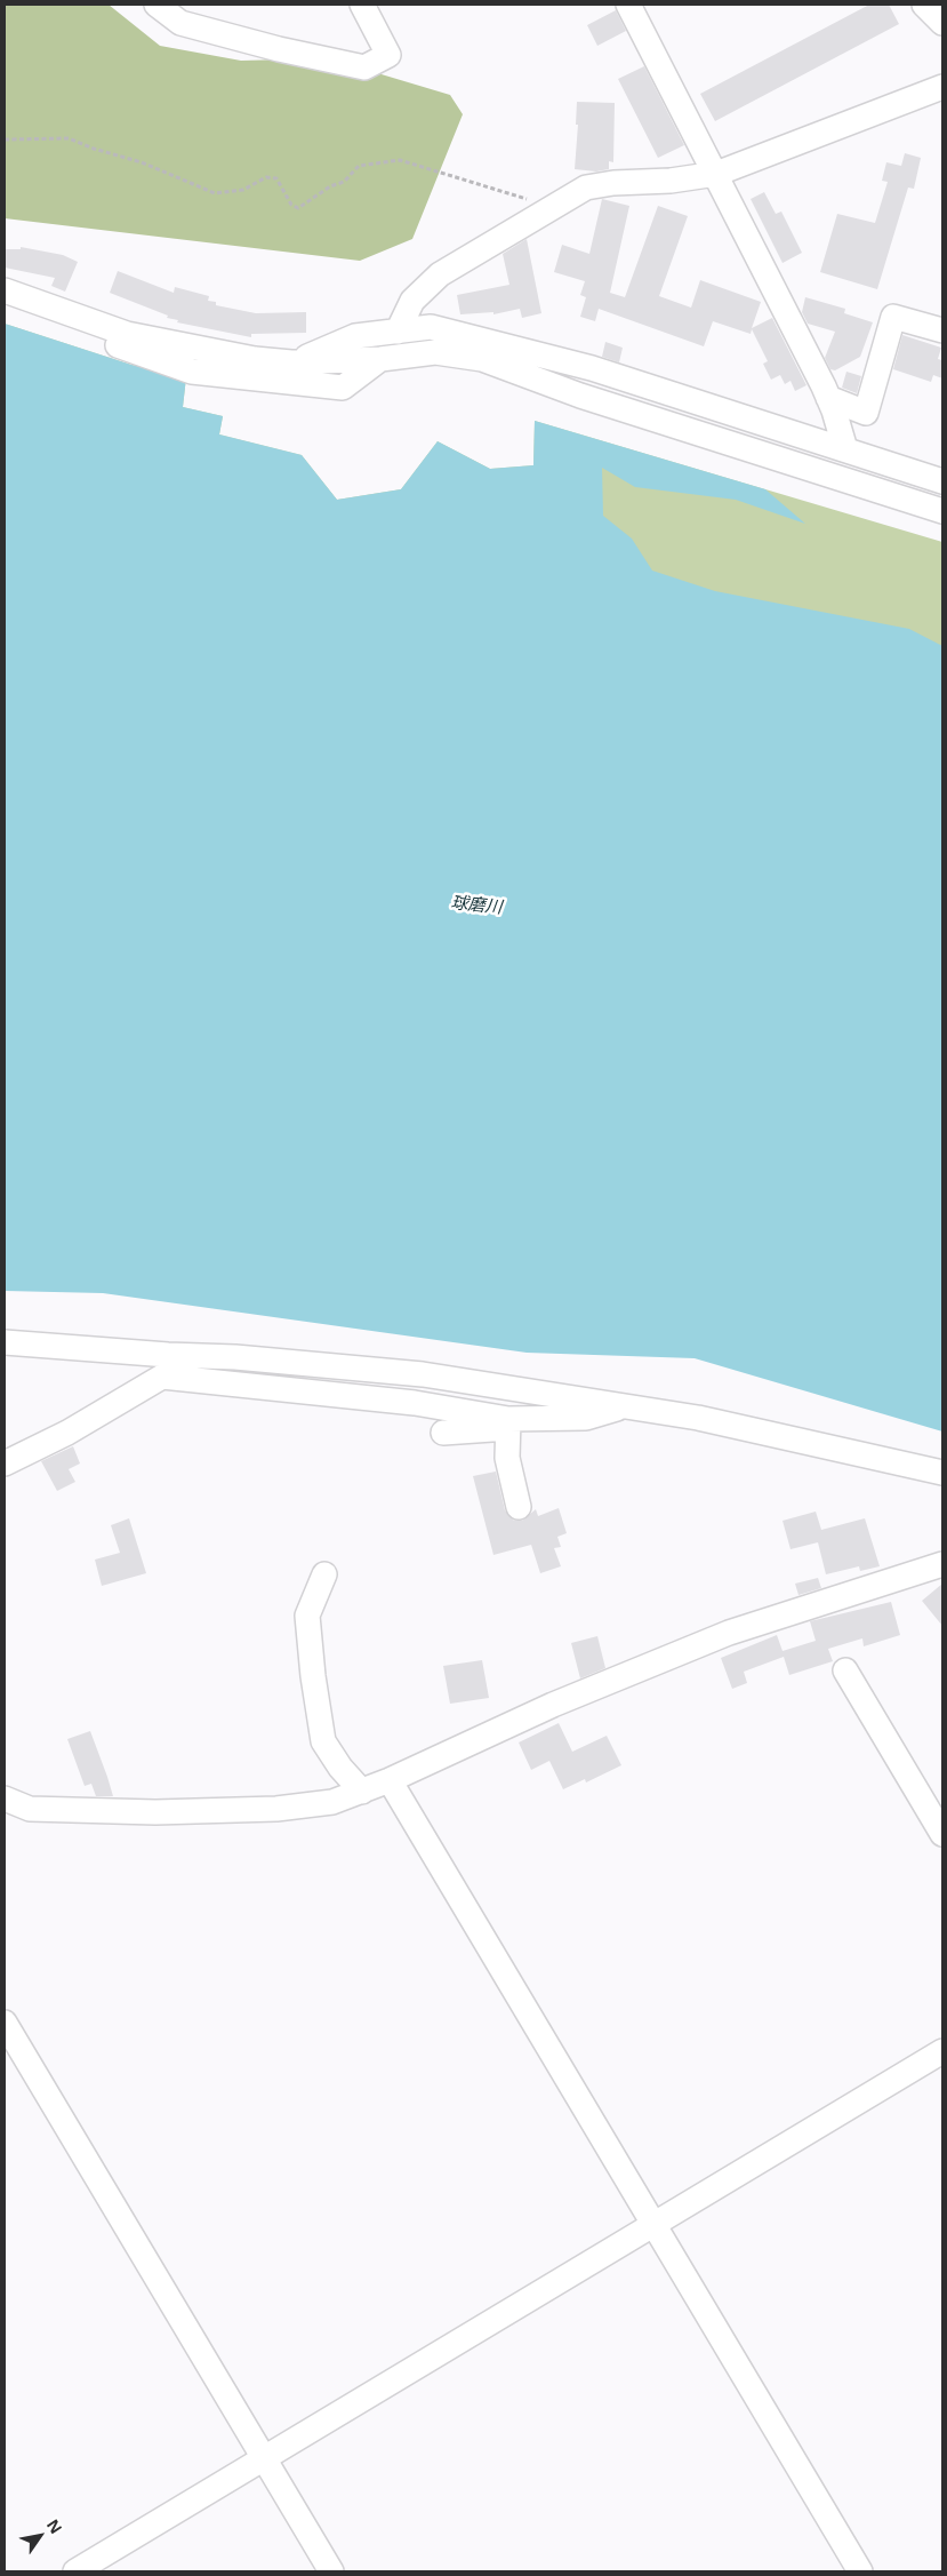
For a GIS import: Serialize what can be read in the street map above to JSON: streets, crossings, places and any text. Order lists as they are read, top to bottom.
{
  "water": ["球磨川"],
  "north": "top right"
}
